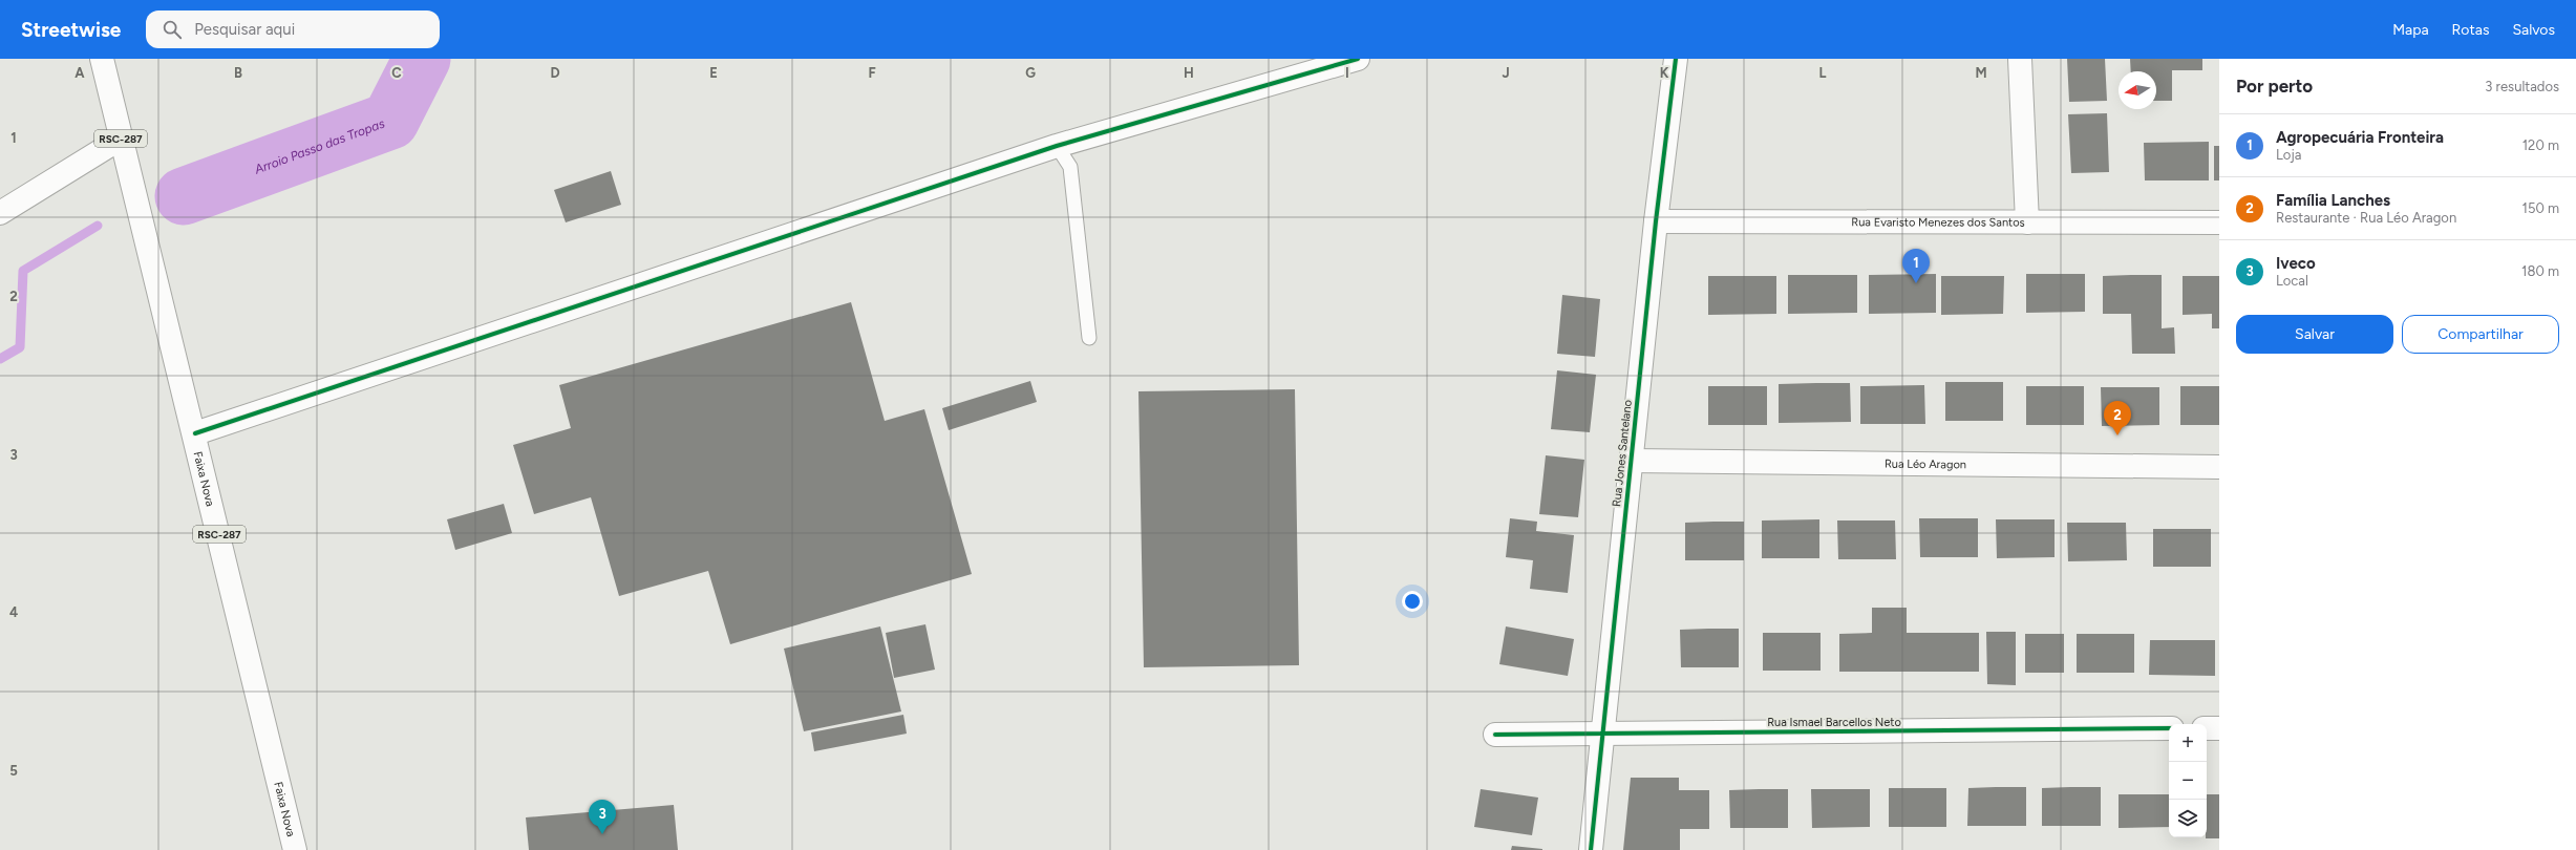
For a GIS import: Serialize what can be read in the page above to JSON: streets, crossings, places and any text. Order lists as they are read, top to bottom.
{
  "streets": {
    "main road": [
      "RSC-287",
      "Rua Evaristo Menezes dos Santos",
      "Rua Jones Santelano",
      "Rua Léo Aragon",
      "Faixa Nova",
      "Rua Ismael Barcellos Neto"
    ]
  },
  "crossings": [
    ["Rua Evaristo Menezes dos Santos", "Rua Jones Santelano"],
    ["Rua Jones Santelano", "Rua Léo Aragon"],
    ["Rua Jones Santelano", "Rua Ismael Barcellos Neto"]
  ],
  "water": ["Arroio Passo das Tropas"],
  "north": "left",
  "page": {
    "header": "Streetwise",
    "search": "Pesquisar aqui",
    "nav": ["Mapa", "Rotas", "Salvos"],
    "heading": ["Por perto", "3 resultados"],
    "list": [
      {
        "mark": "1",
        "name": "Agropecuária Fronteira",
        "note": "Loja",
        "value": "120 m"
      },
      {
        "mark": "2",
        "name": "Família Lanches",
        "note": "Restaurante · Rua Léo Aragon",
        "value": "150 m"
      },
      {
        "mark": "3",
        "name": "Iveco",
        "note": "Local",
        "value": "180 m"
      }
    ],
    "pins": ["1", "2", "3"],
    "buttons": ["Salvar", "Compartilhar"],
    "map_buttons": ["+", "−"]
  },
  "grid": {
    "columns": [
      "A",
      "B",
      "C",
      "D",
      "E",
      "F",
      "G",
      "H",
      "I",
      "J",
      "K",
      "L",
      "M"
    ],
    "rows": [
      "1",
      "2",
      "3",
      "4",
      "5"
    ]
  }
}
